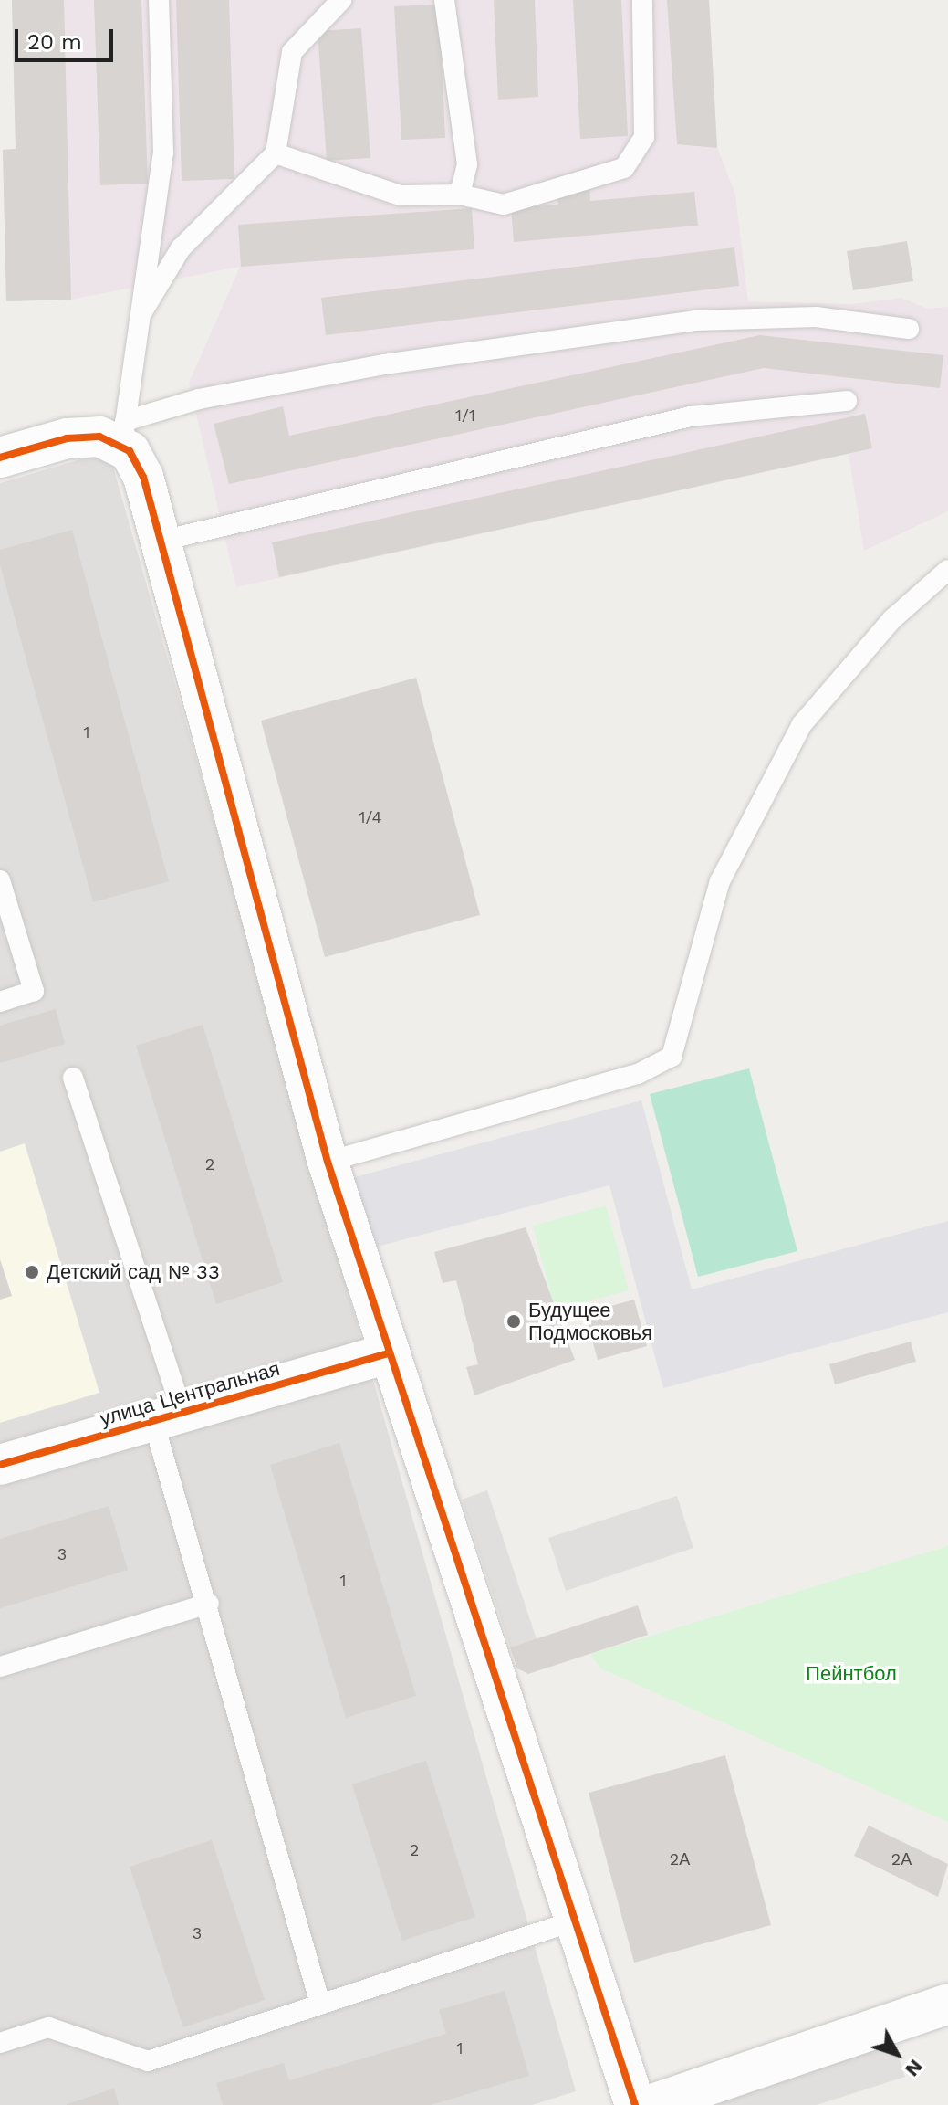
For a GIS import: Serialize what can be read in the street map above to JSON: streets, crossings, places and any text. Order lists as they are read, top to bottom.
{
  "streets": {
    "street": ["улица Центральная"]
  },
  "parks": ["Пейнтбол"],
  "places": ["Детский сад № 33", "Будущее Подмосковья"],
  "house_numbers": [
    "1/1",
    "1",
    "1/4",
    "2",
    "3",
    "1",
    "2",
    "2А",
    "2А",
    "3",
    "1"
  ],
  "scale_bar": "20 m",
  "north": "bottom right"
}
